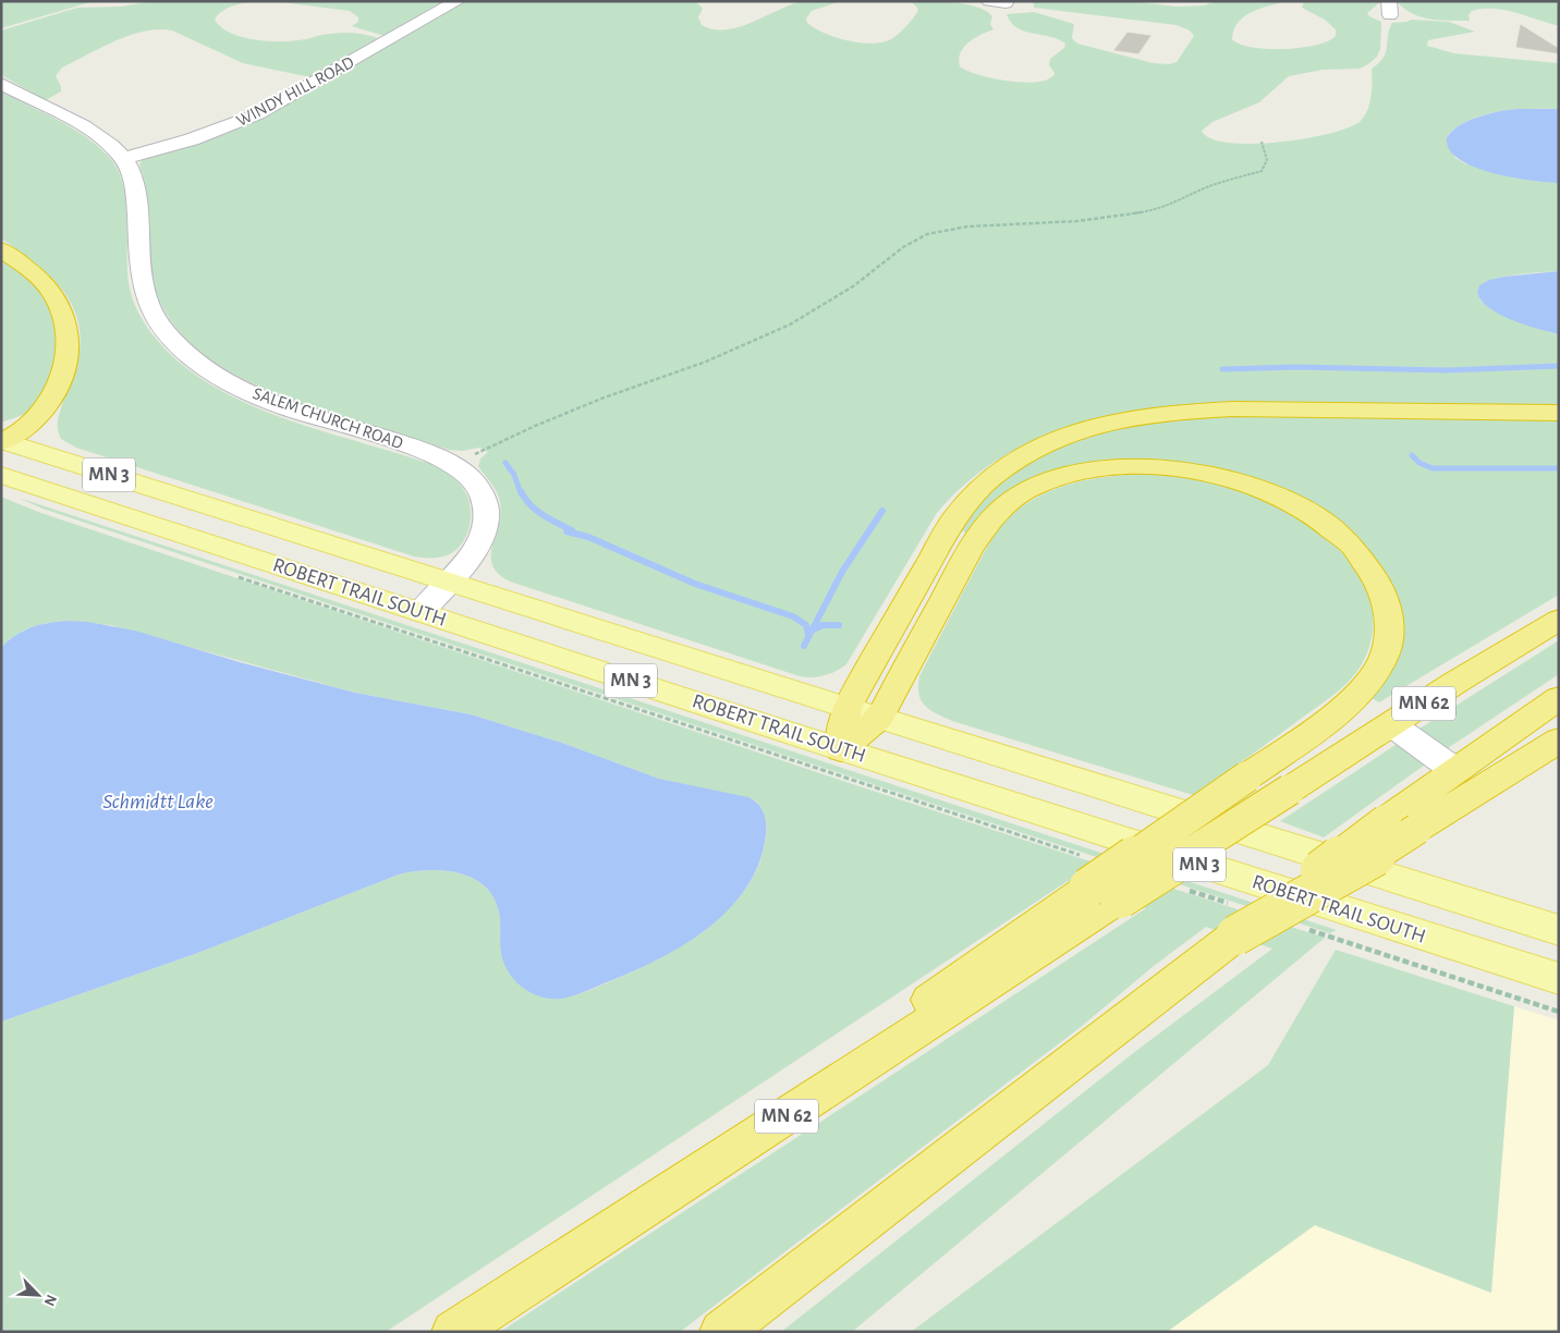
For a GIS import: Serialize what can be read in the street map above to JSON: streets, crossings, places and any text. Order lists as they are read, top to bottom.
{
  "streets": {
    "highway": ["MN 62"],
    "main road": ["MN 3", "ROBERT TRAIL SOUTH"],
    "street": ["WINDY HILL ROAD", "SALEM CHURCH ROAD"]
  },
  "crossings": [
    ["WINDY HILL ROAD", "SALEM CHURCH ROAD"],
    ["SALEM CHURCH ROAD", "ROBERT TRAIL SOUTH"]
  ],
  "water": ["Schmidtt Lake"],
  "north": "bottom right"
}
